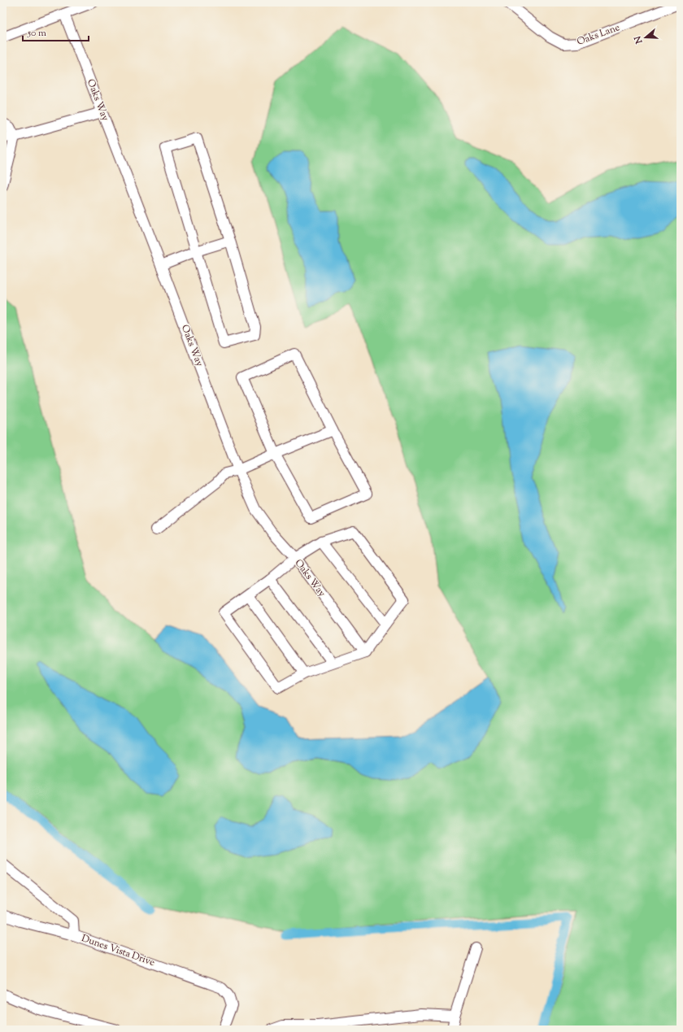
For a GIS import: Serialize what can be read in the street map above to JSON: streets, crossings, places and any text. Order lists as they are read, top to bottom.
{
  "streets": {
    "street": ["Oaks Lane", "Oaks Way", "Dunes Vista Drive"]
  },
  "scale_bar": "50 m",
  "north": "left"
}
